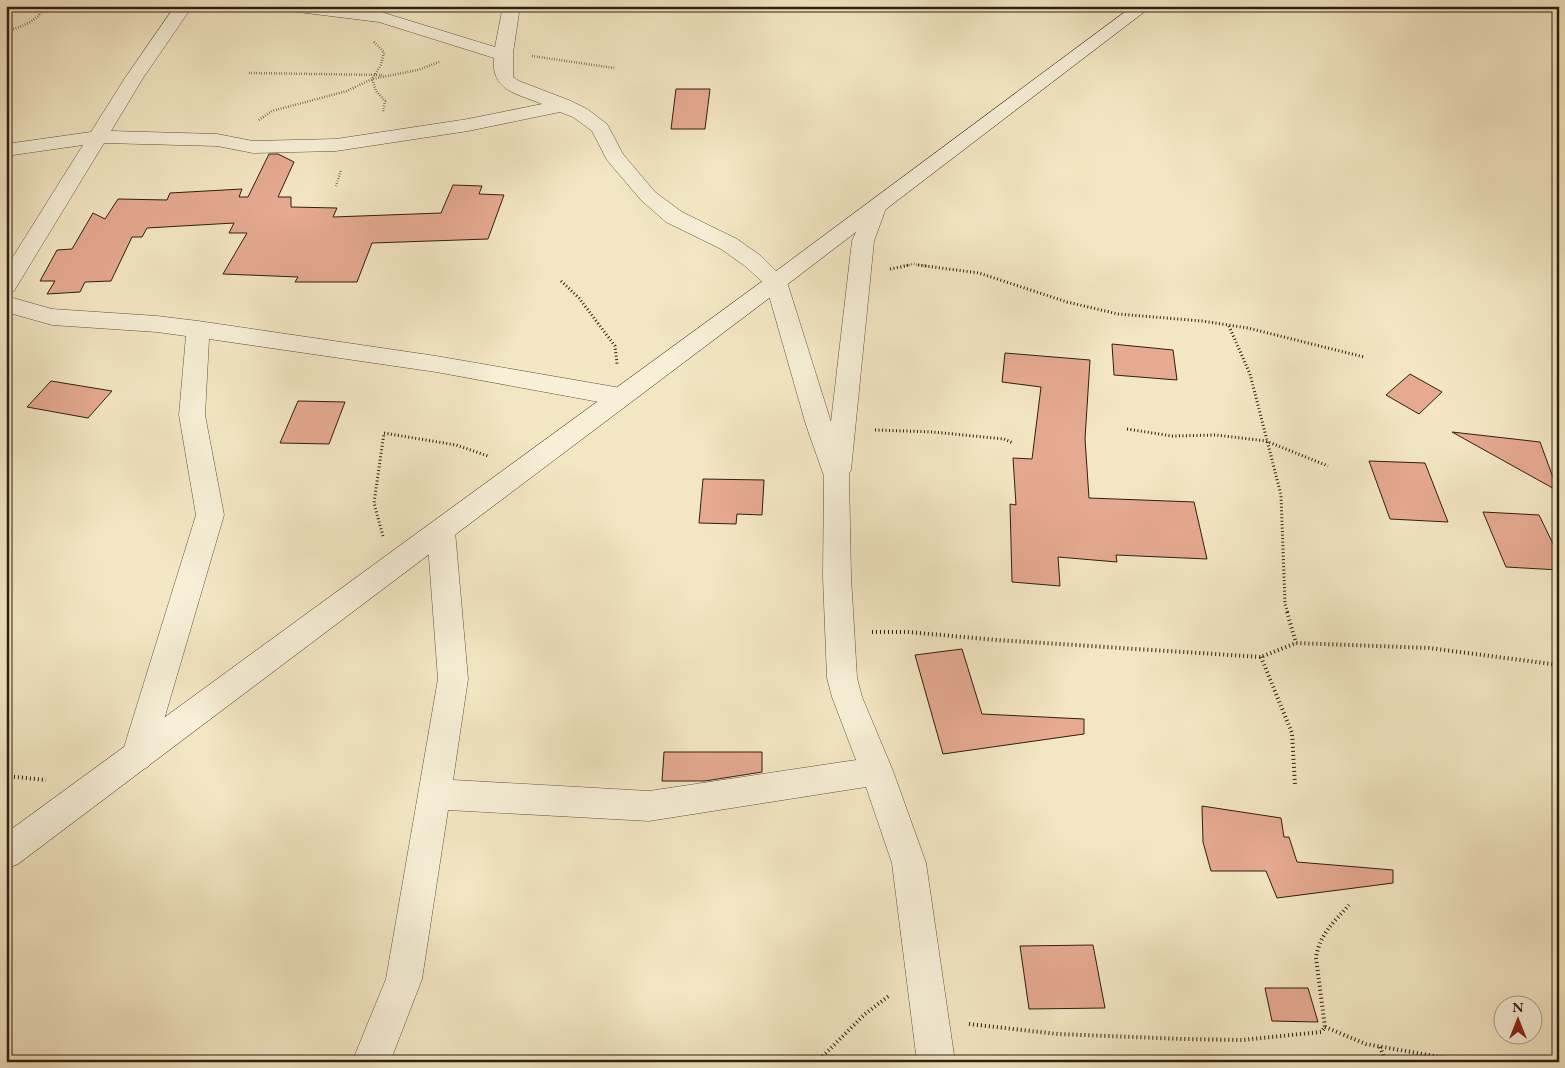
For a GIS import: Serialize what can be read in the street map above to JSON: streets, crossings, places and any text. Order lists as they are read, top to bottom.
{
  "north": "top"
}
